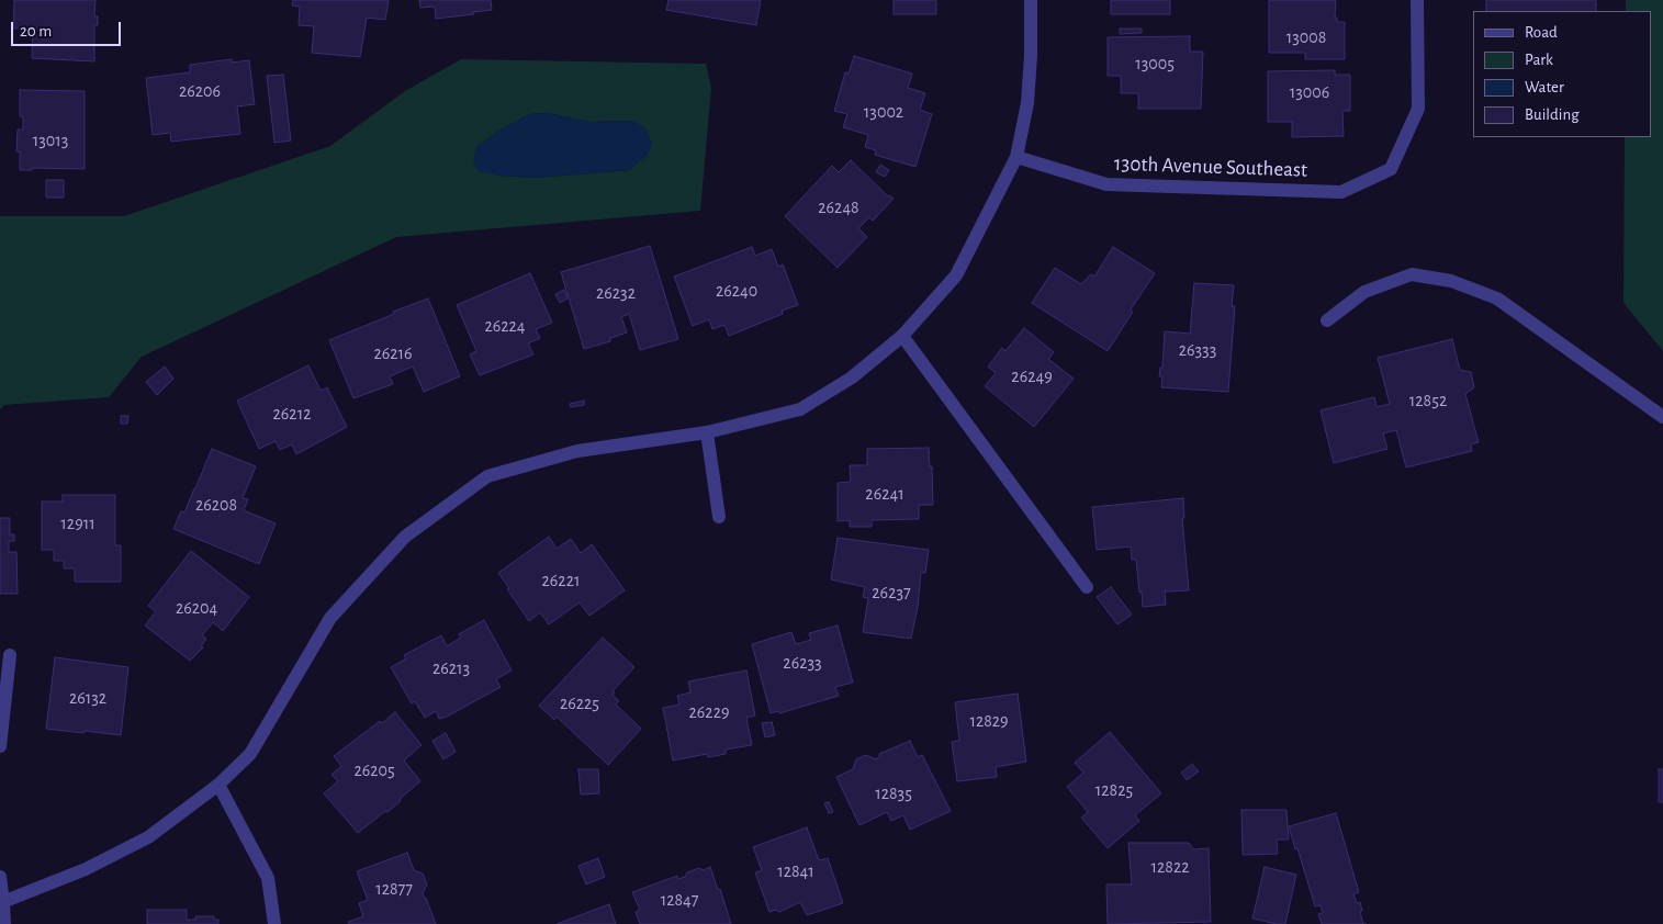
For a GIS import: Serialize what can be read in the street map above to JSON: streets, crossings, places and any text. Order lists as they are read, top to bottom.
{
  "streets": {
    "street": ["130th Avenue Southeast"]
  },
  "house_numbers": [
    "13008",
    "13005",
    "26206",
    "13006",
    "13002",
    "13013",
    "26248",
    "26240",
    "26232",
    "26224",
    "26333",
    "26216",
    "26249",
    "12852",
    "26212",
    "26241",
    "26208",
    "12911",
    "26221",
    "26237",
    "26204",
    "26233",
    "26213",
    "26132",
    "26225",
    "26229",
    "12829",
    "26205",
    "12825",
    "12835",
    "12822",
    "12841",
    "12877",
    "12847"
  ],
  "legend": [
    "Road",
    "Park",
    "Water",
    "Building"
  ],
  "scale_bar": "20 m"
}
